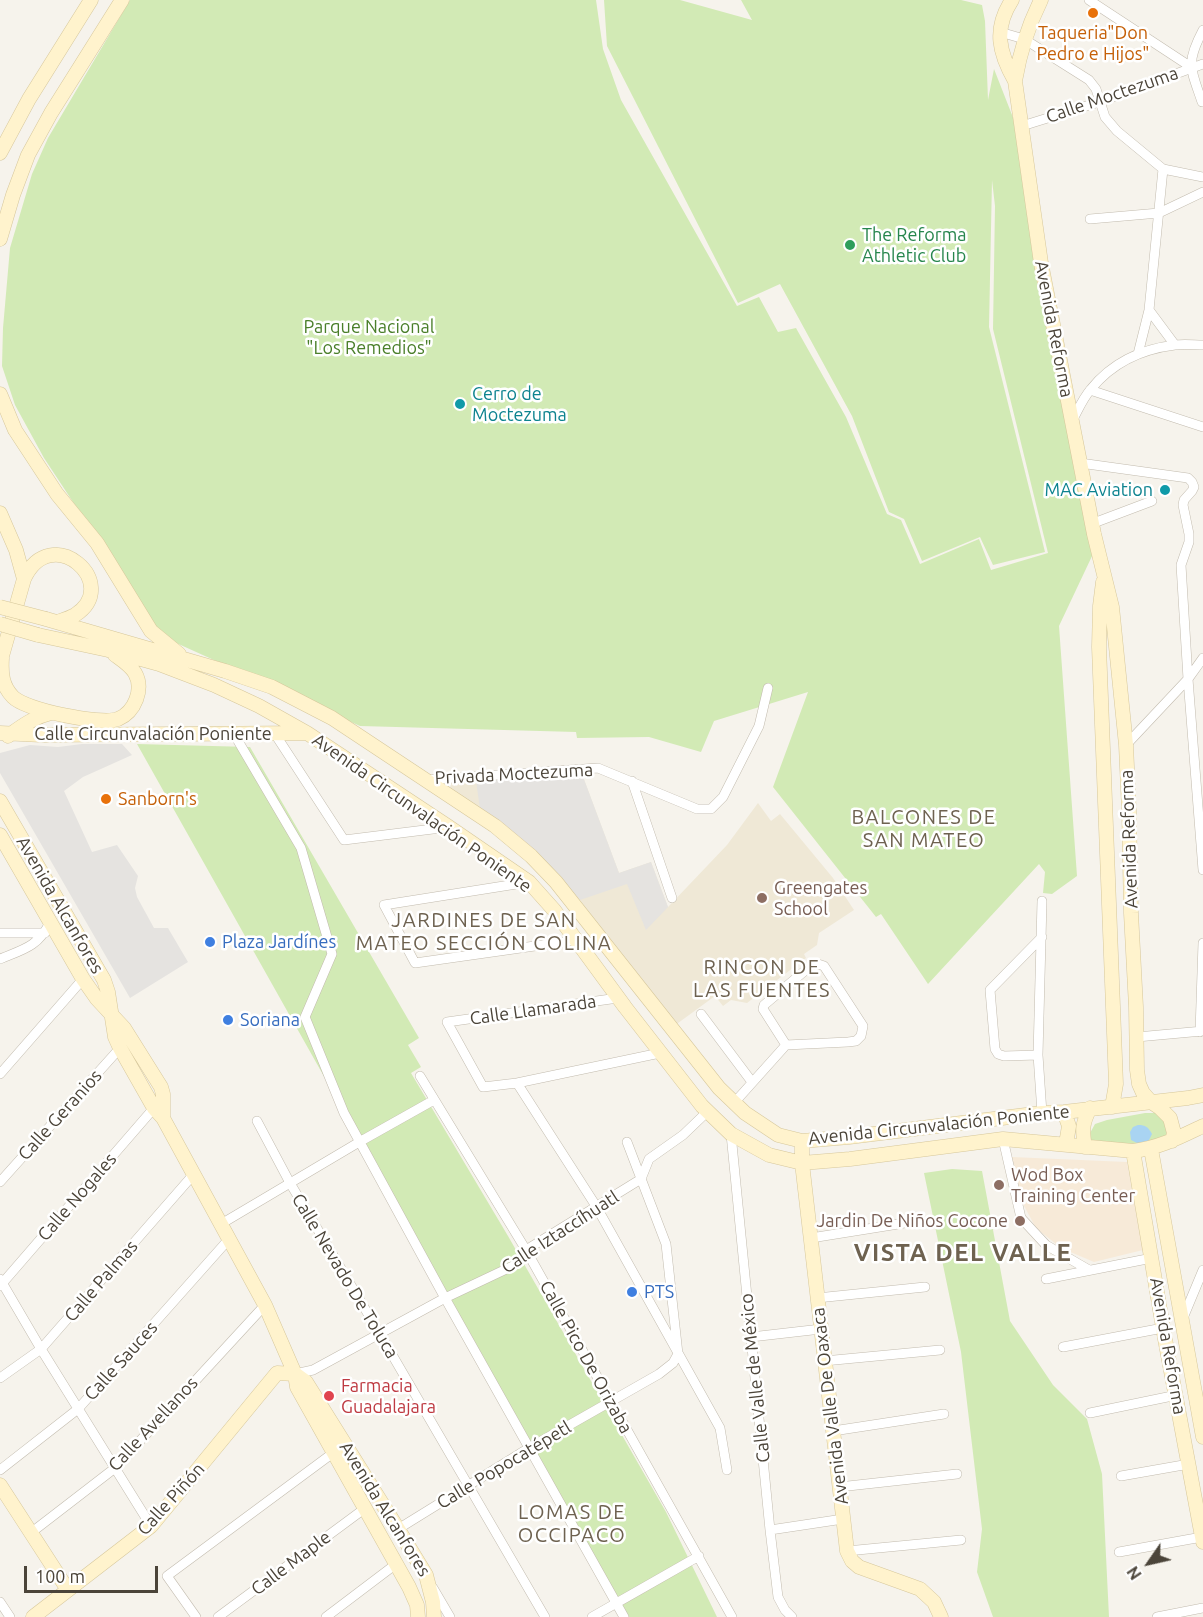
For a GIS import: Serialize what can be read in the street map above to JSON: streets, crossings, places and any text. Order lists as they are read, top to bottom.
{
  "streets": {
    "main road": [
      "Avenida Reforma",
      "Calle Circunvalación Poniente",
      "Avenida Circunvalación Poniente",
      "Avenida Alcanfores",
      "Avenida Valle De Oaxaca",
      "Calle Piñón"
    ],
    "street": [
      "Calle Moctezuma",
      "Privada Moctezuma",
      "Calle Llamarada",
      "Calle Geranios",
      "Calle Nogales",
      "Calle Iztaccíhuatl",
      "Calle Nevado De Toluca",
      "Calle Palmas",
      "Calle Pico De Orizaba",
      "Calle Sauces",
      "Calle Valle de México",
      "Calle Avellanos",
      "Calle Popocatépetl",
      "Calle Maple"
    ]
  },
  "crossings": [
    ["Calle Moctezuma", "Avenida Reforma"],
    ["Avenida Reforma", "Avenida Circunvalación Poniente"],
    ["Calle Circunvalación Poniente", "Avenida Circunvalación Poniente"],
    ["Privada Moctezuma", "Avenida Circunvalación Poniente"],
    ["Avenida Circunvalación Poniente", "Calle Llamarada"],
    ["Avenida Circunvalación Poniente", "Calle Iztaccíhuatl"],
    ["Avenida Circunvalación Poniente", "Calle Valle de México"],
    ["Avenida Circunvalación Poniente", "Avenida Valle De Oaxaca"],
    ["Avenida Alcanfores", "Calle Geranios"],
    ["Avenida Alcanfores", "Calle Nogales"],
    ["Avenida Alcanfores", "Calle Iztaccíhuatl"],
    ["Avenida Alcanfores", "Calle Palmas"],
    ["Avenida Alcanfores", "Calle Sauces"],
    ["Avenida Alcanfores", "Calle Avellanos"],
    ["Avenida Alcanfores", "Calle Popocatépetl"],
    ["Avenida Alcanfores", "Calle Piñón"],
    ["Avenida Alcanfores", "Calle Maple"],
    ["Calle Iztaccíhuatl", "Calle Nevado De Toluca"],
    ["Calle Iztaccíhuatl", "Calle Pico De Orizaba"],
    ["Calle Iztaccíhuatl", "Calle Piñón"],
    ["Calle Nevado De Toluca", "Calle Popocatépetl"],
    ["Calle Pico De Orizaba", "Calle Popocatépetl"]
  ],
  "districts": [
    "BALCONES DE SAN MATEO",
    "JARDINES DE SAN MATEO SECCIÓN COLINA",
    "RINCON DE LAS FUENTES",
    "VISTA DEL VALLE",
    "LOMAS DE OCCIPACO"
  ],
  "parks": ["Parque Nacional \"Los Remedios\""],
  "places": [
    "Taqueria\"Don Pedro e Hijos\"",
    "The Reforma Athletic Club",
    "Cerro de Moctezuma",
    "MAC Aviation",
    "Sanborn's",
    "Greengates School",
    "Plaza Jardínes",
    "Soriana",
    "Wod Box Training Center",
    "Jardin De Niños Cocone",
    "PTS",
    "Farmacia Guadalajara"
  ],
  "scale_bar": "100 m",
  "north": "bottom left"
}
